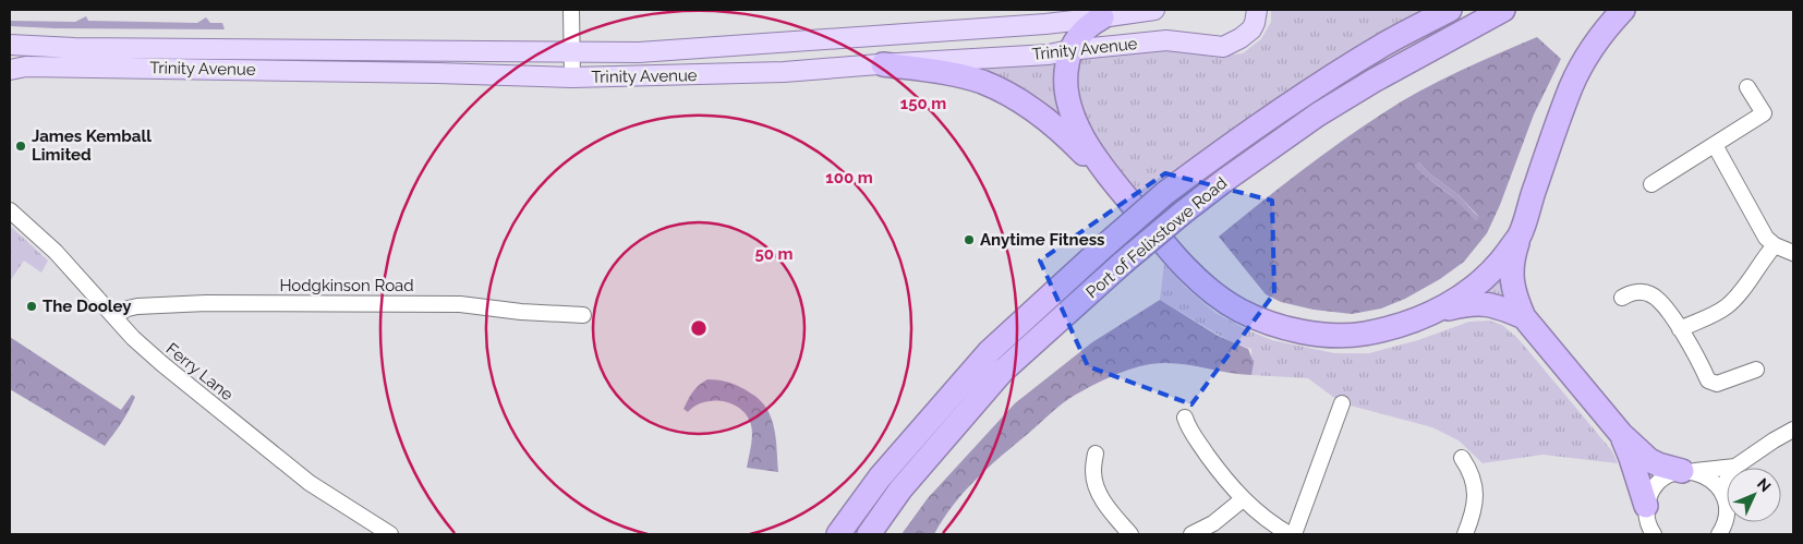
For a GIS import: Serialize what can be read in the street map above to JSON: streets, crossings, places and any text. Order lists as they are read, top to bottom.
{
  "streets": {
    "highway": ["Port of Felixstowe Road"],
    "main road": ["Trinity Avenue"],
    "street": ["Hodgkinson Road", "Ferry Lane"]
  },
  "crossings": [
    ["Hodgkinson Road", "Ferry Lane"]
  ],
  "places": ["James Kemball Limited", "Anytime Fitness", "The Dooley"],
  "north": "top right",
  "rings": ["150 m", "100 m", "50 m"]
}
